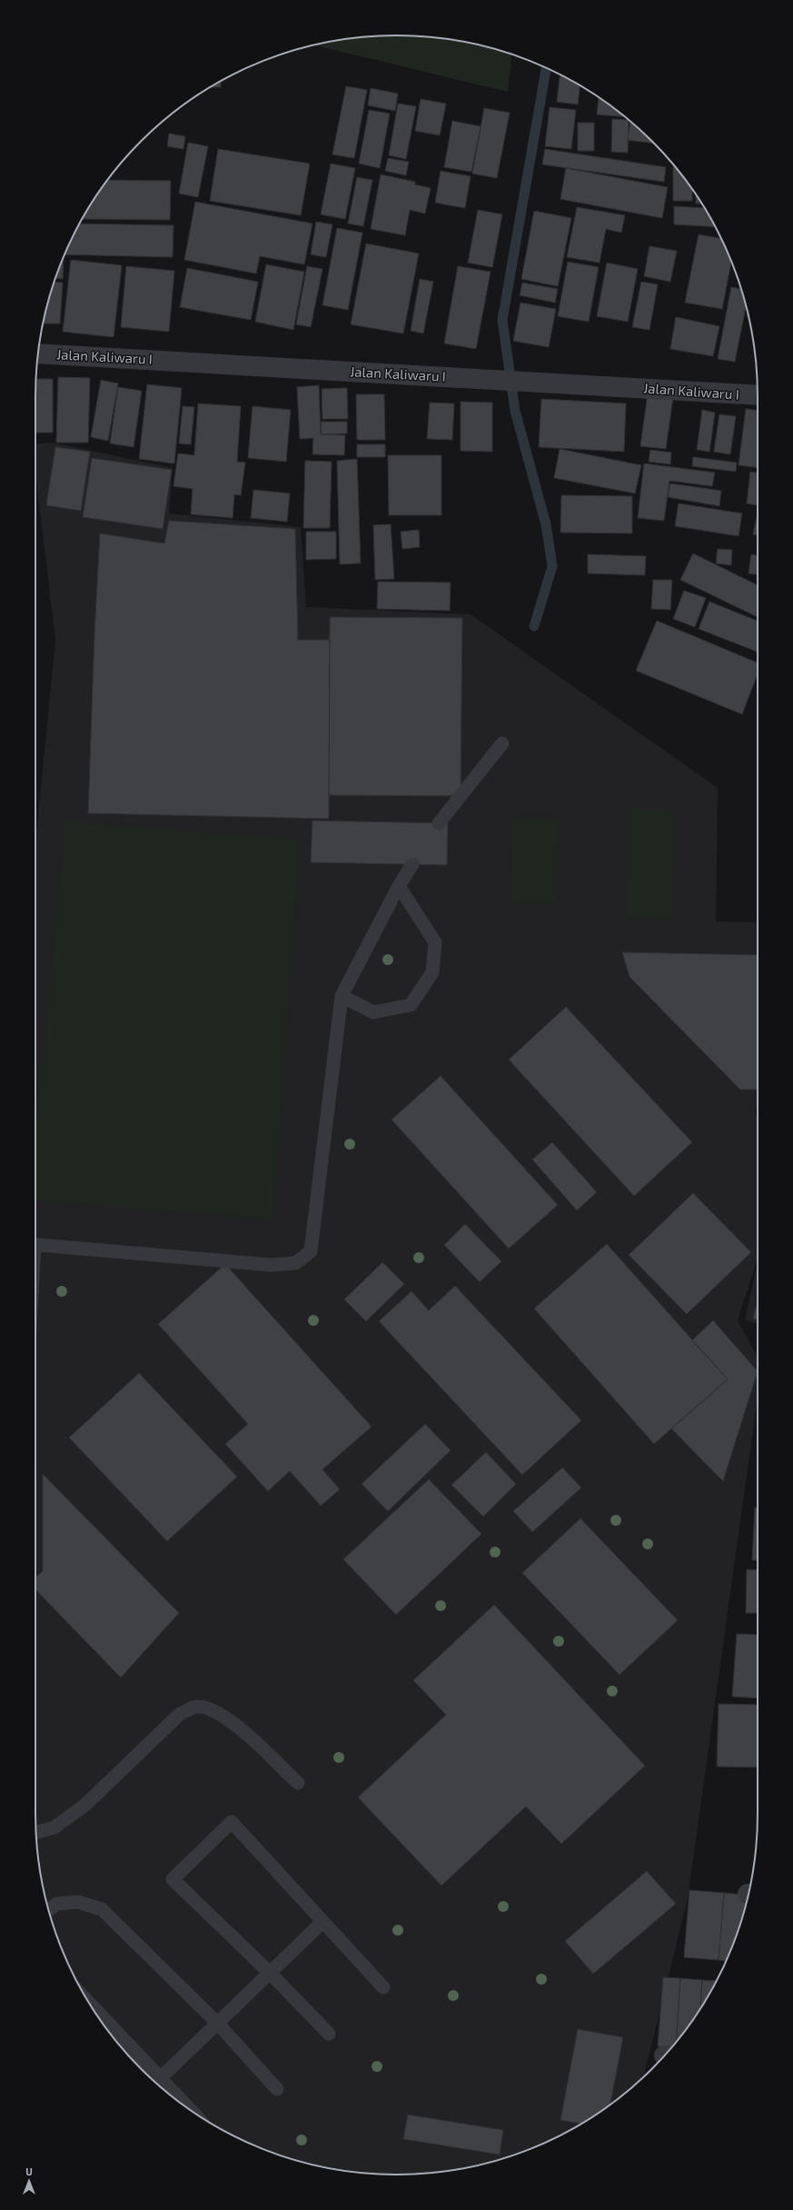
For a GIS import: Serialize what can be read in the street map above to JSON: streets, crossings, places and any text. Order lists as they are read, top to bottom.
{
  "streets": {
    "street": ["Jalan Kaliwaru I"]
  },
  "north": "top"
}
